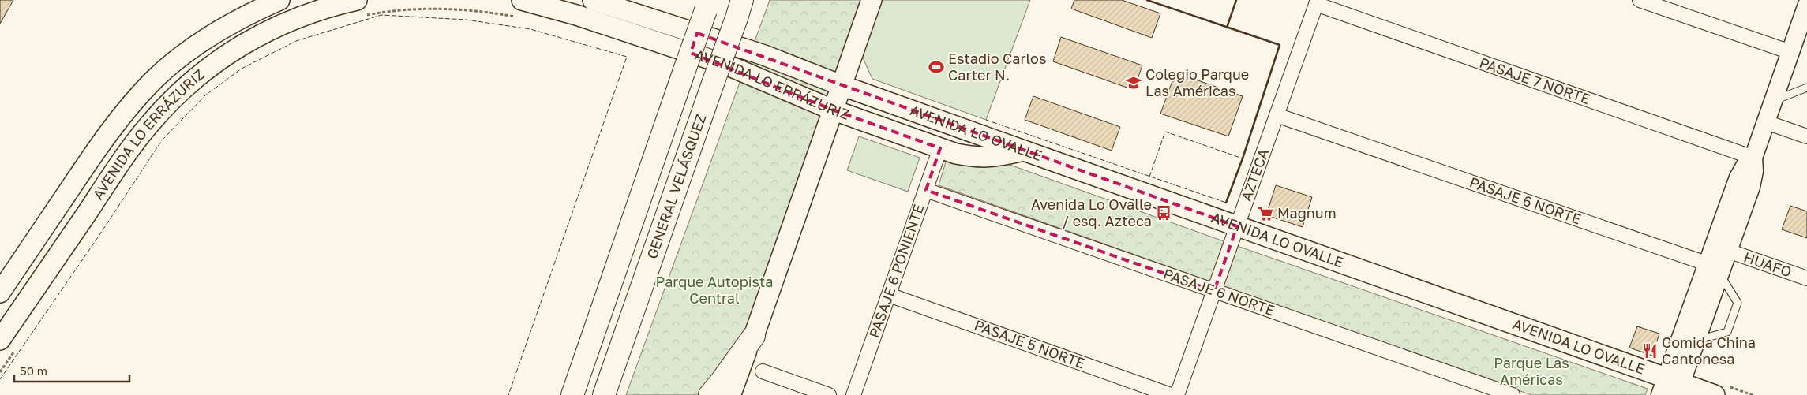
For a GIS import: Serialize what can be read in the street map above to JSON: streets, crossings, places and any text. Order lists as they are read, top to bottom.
{
  "streets": {
    "highway": ["GENERAL VELÁSQUEZ"],
    "main road": ["AVENIDA LO ERRÁZURIZ", "AVENIDA LO OVALLE"],
    "street": [
      "PASAJE 7 NORTE",
      "AZTECA",
      "PASAJE 6 NORTE",
      "HUAFO",
      "PASAJE 6 PONIENTE",
      "PASAJE 5 NORTE"
    ]
  },
  "crossings": [
    ["PASAJE 7 NORTE", "AZTECA"],
    ["AVENIDA LO ERRÁZURIZ", "AVENIDA LO OVALLE"],
    ["AVENIDA LO ERRÁZURIZ", "PASAJE 6 PONIENTE"],
    ["AVENIDA LO OVALLE", "AZTECA"],
    ["AZTECA", "PASAJE 6 NORTE"],
    ["PASAJE 6 NORTE", "PASAJE 6 PONIENTE"],
    ["PASAJE 6 PONIENTE", "PASAJE 5 NORTE"]
  ],
  "parks": ["Parque Autopista Central", "Parque Las Américas"],
  "places": {
    "sports": ["Estadio Carlos Carter N."],
    "school or university": ["Colegio Parque Las Américas"],
    "bus stop": ["Avenida Lo Ovalle / esq. Azteca"],
    "supermarket": ["Magnum"],
    "restaurant": ["Comida China Cantonesa"]
  },
  "scale_bar": "50 m"
}
